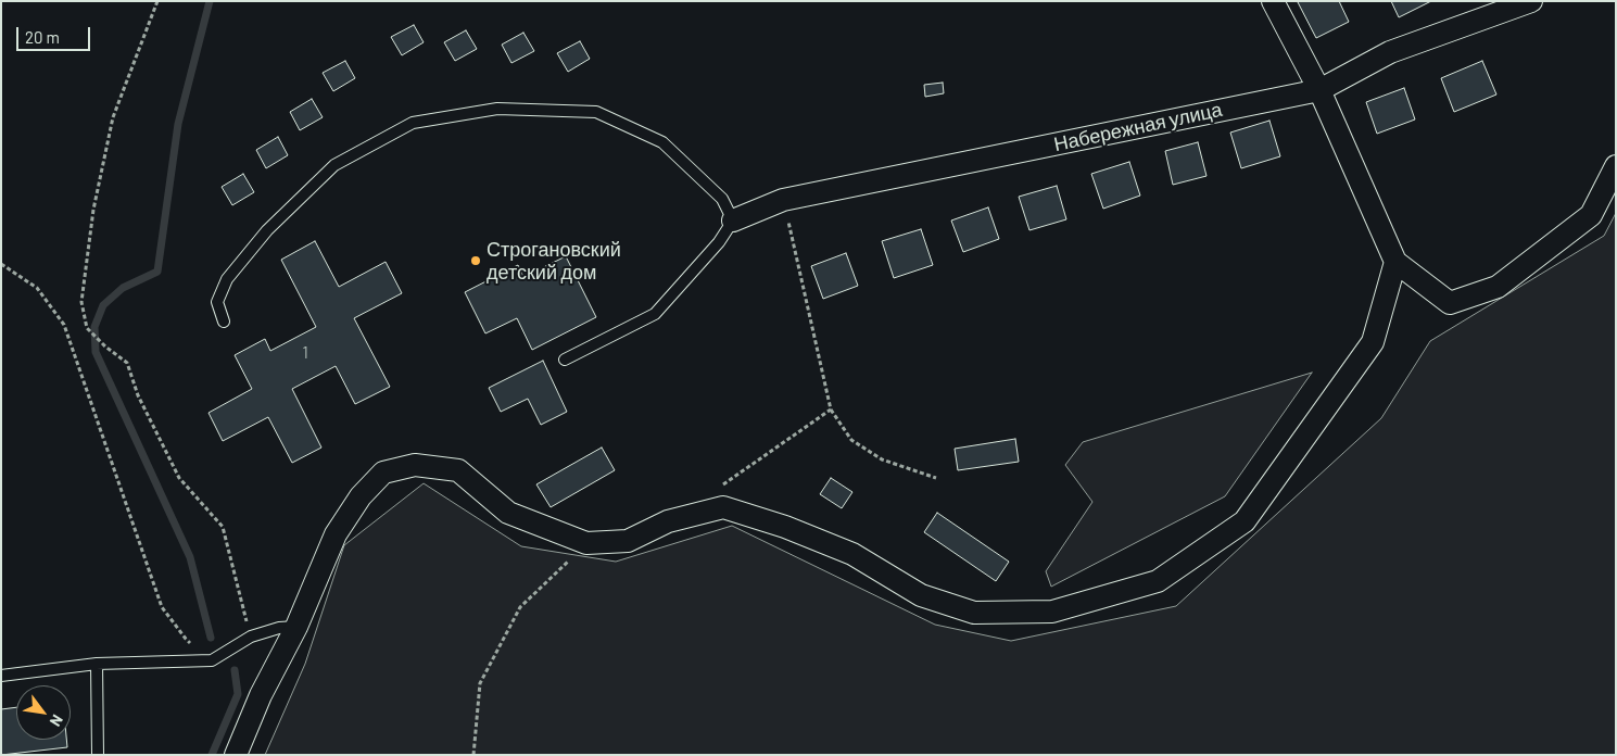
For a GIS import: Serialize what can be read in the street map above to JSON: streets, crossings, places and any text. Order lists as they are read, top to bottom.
{
  "streets": {
    "street": ["Набережная улица"]
  },
  "places": ["Строгановский детский дом"],
  "house_numbers": ["1"],
  "scale_bar": "20 m",
  "north": "bottom right"
}
